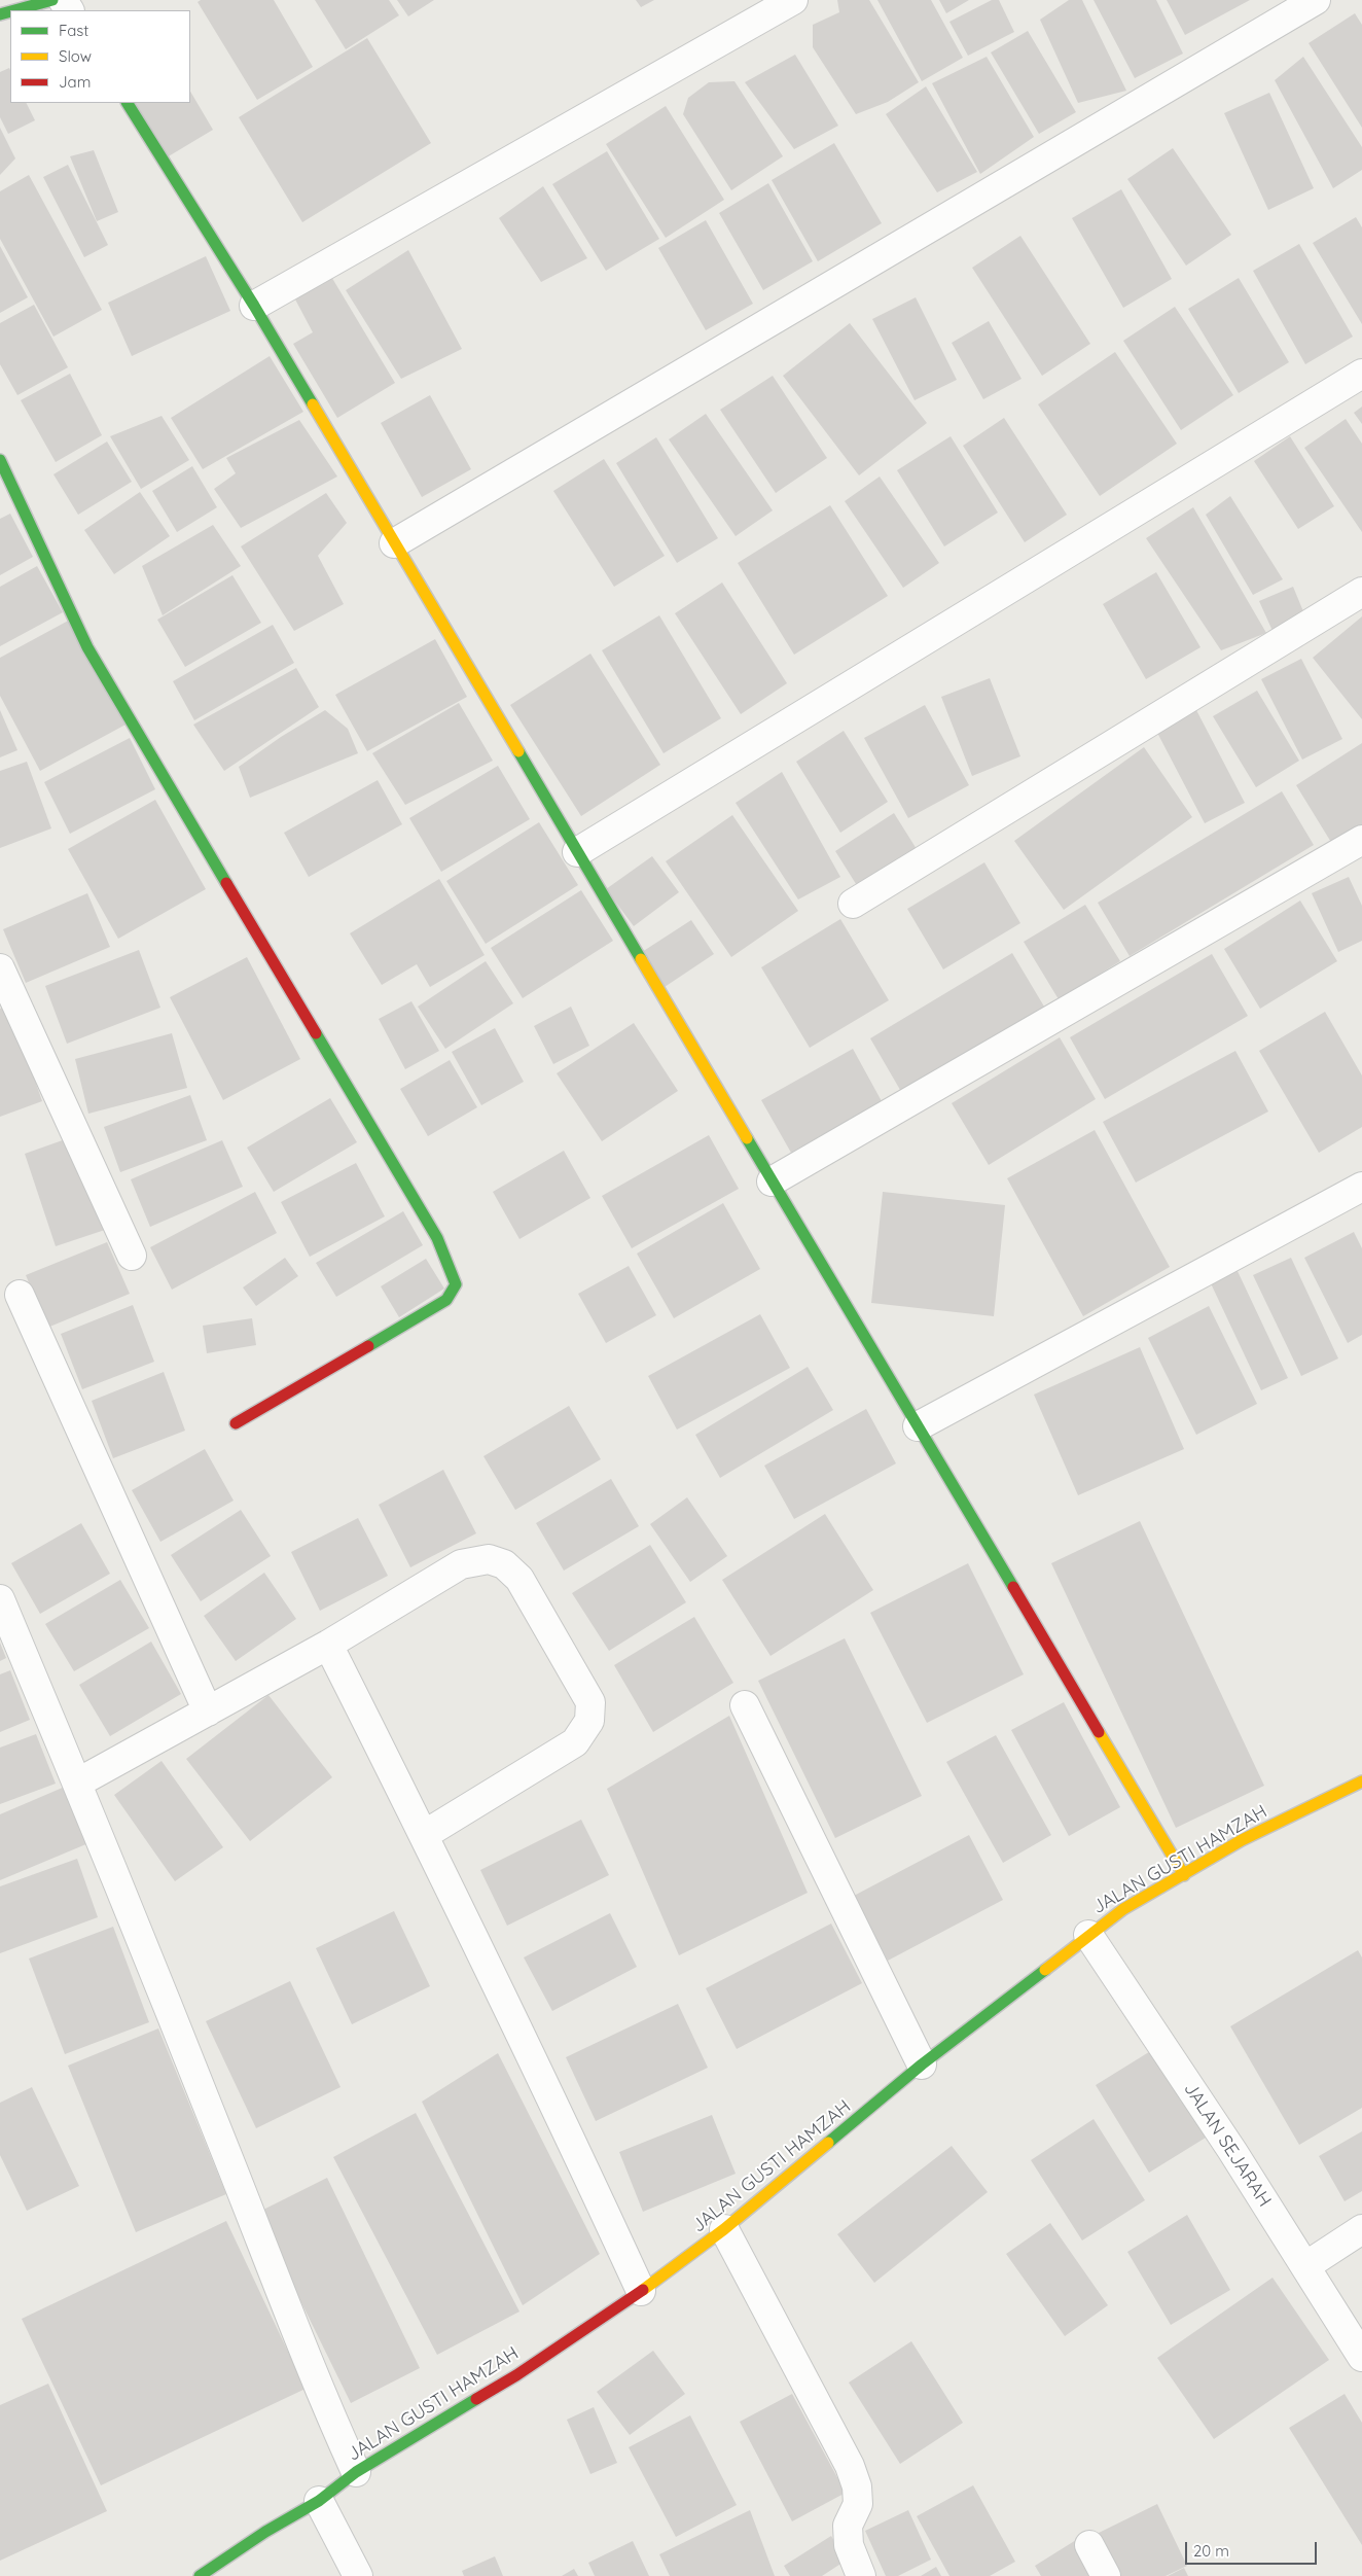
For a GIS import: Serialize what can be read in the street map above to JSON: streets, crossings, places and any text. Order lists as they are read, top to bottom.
{
  "streets": {
    "street": ["JALAN GUSTI HAMZAH", "JALAN SEJARAH"]
  },
  "crossings": [
    ["JALAN GUSTI HAMZAH", "JALAN SEJARAH"]
  ],
  "legend": ["Fast", "Slow", "Jam"],
  "scale_bar": "20 m"
}
